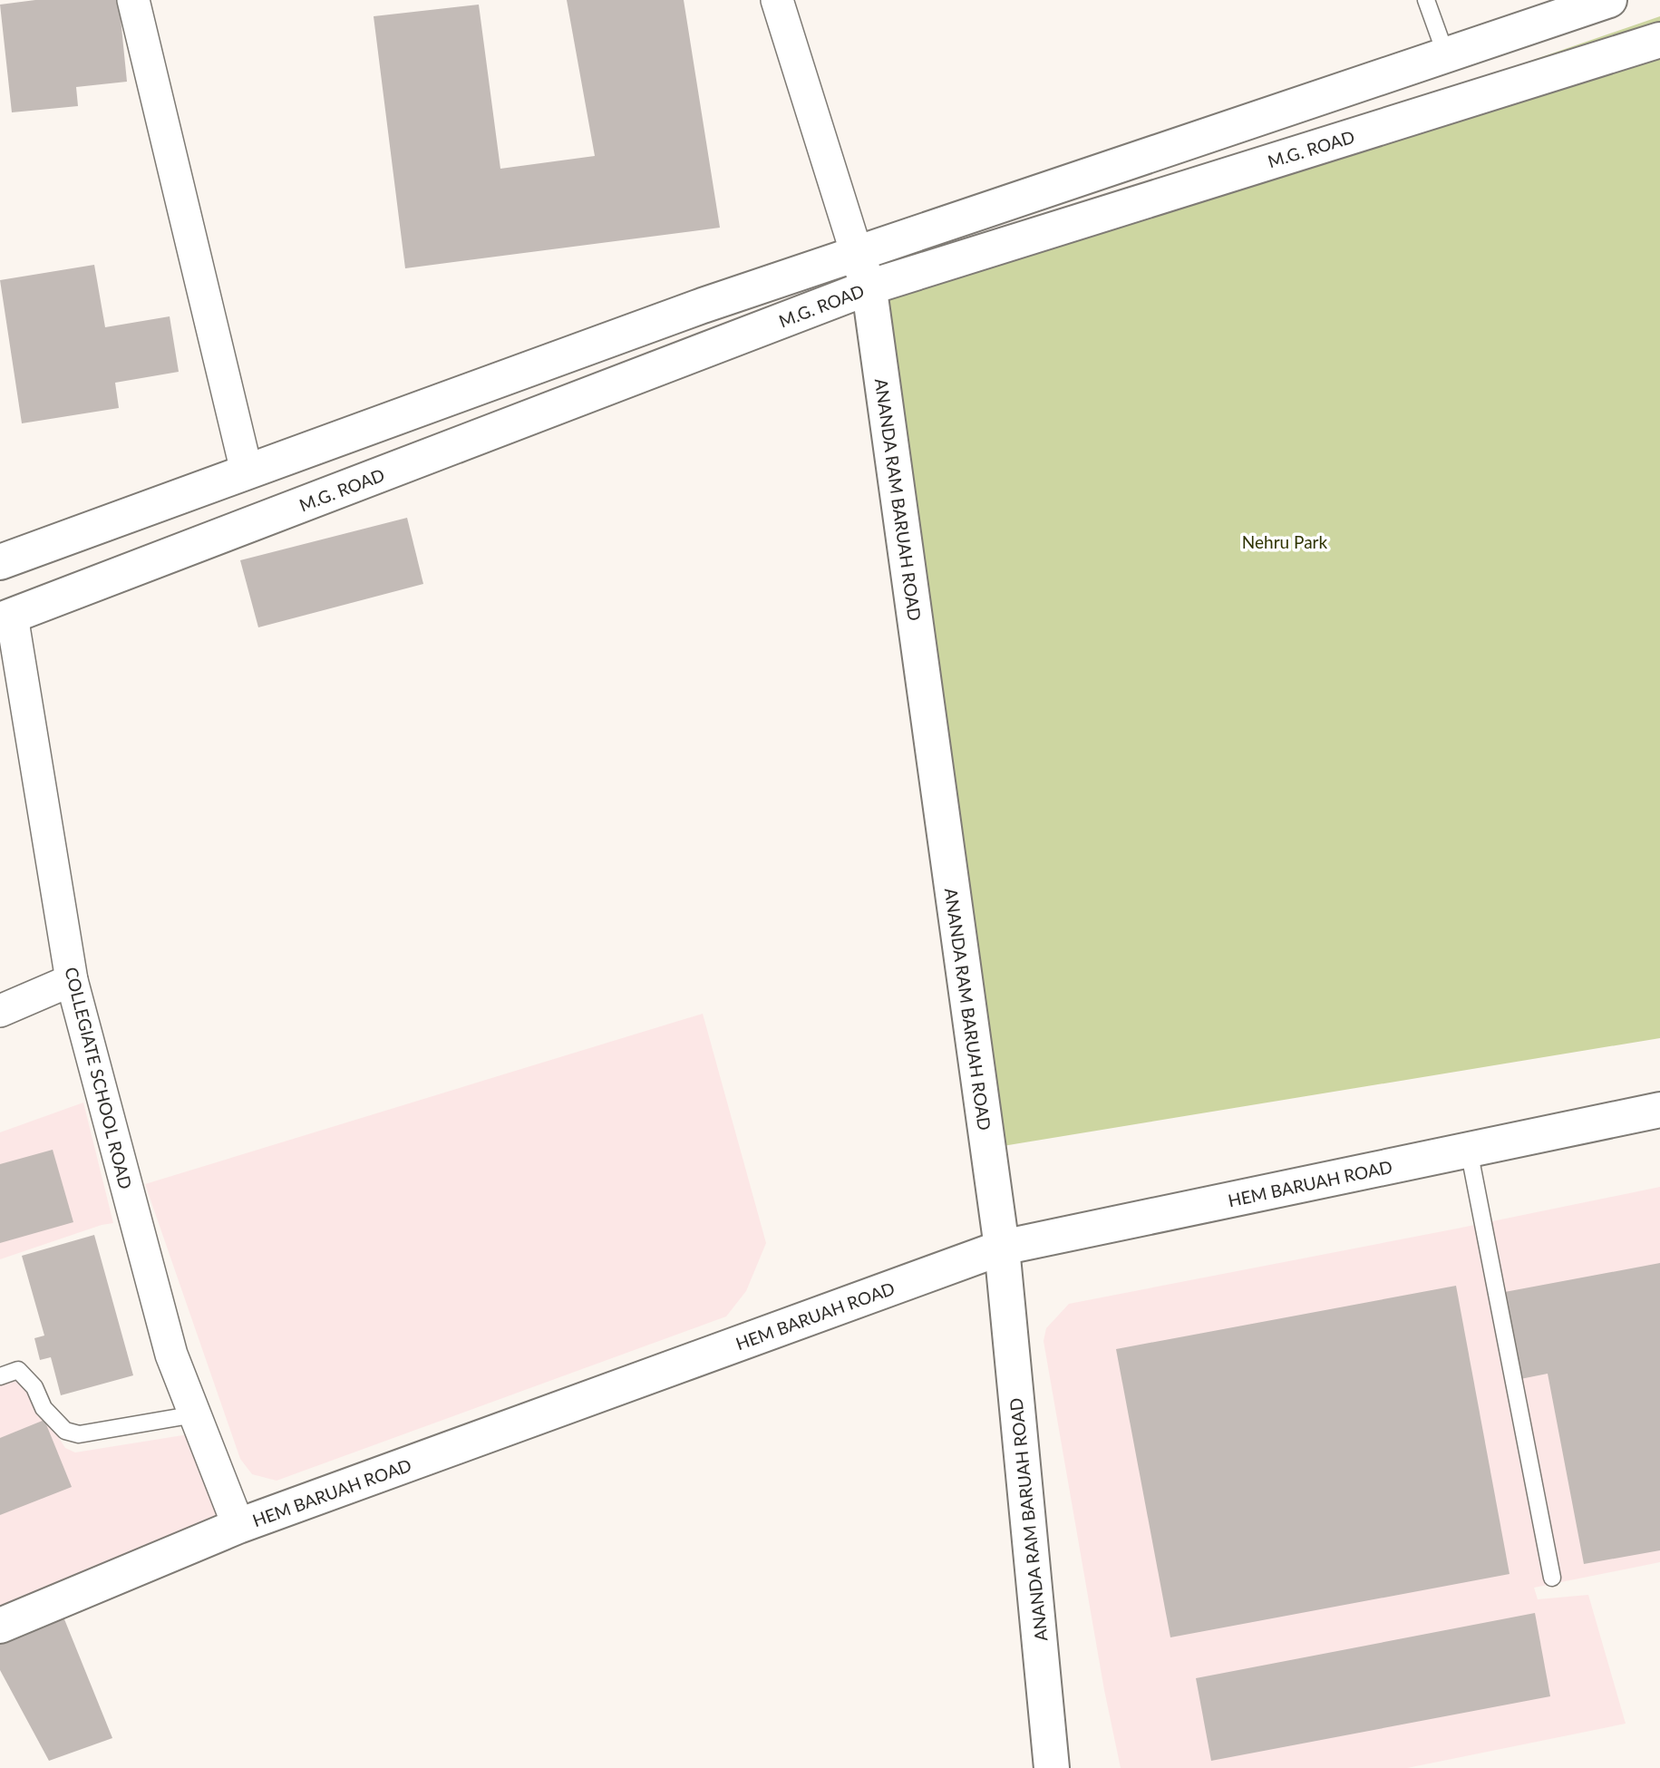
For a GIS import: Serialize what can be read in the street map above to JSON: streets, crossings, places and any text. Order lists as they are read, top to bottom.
{
  "streets": {
    "main road": ["M.G. ROAD", "ANANDA RAM BARUAH ROAD", "HEM BARUAH ROAD"],
    "street": ["COLLEGIATE SCHOOL ROAD"]
  },
  "crossings": [
    ["M.G. ROAD", "ANANDA RAM BARUAH ROAD"],
    ["M.G. ROAD", "COLLEGIATE SCHOOL ROAD"],
    ["ANANDA RAM BARUAH ROAD", "HEM BARUAH ROAD"],
    ["COLLEGIATE SCHOOL ROAD", "HEM BARUAH ROAD"]
  ],
  "parks": ["Nehru Park"]
}
